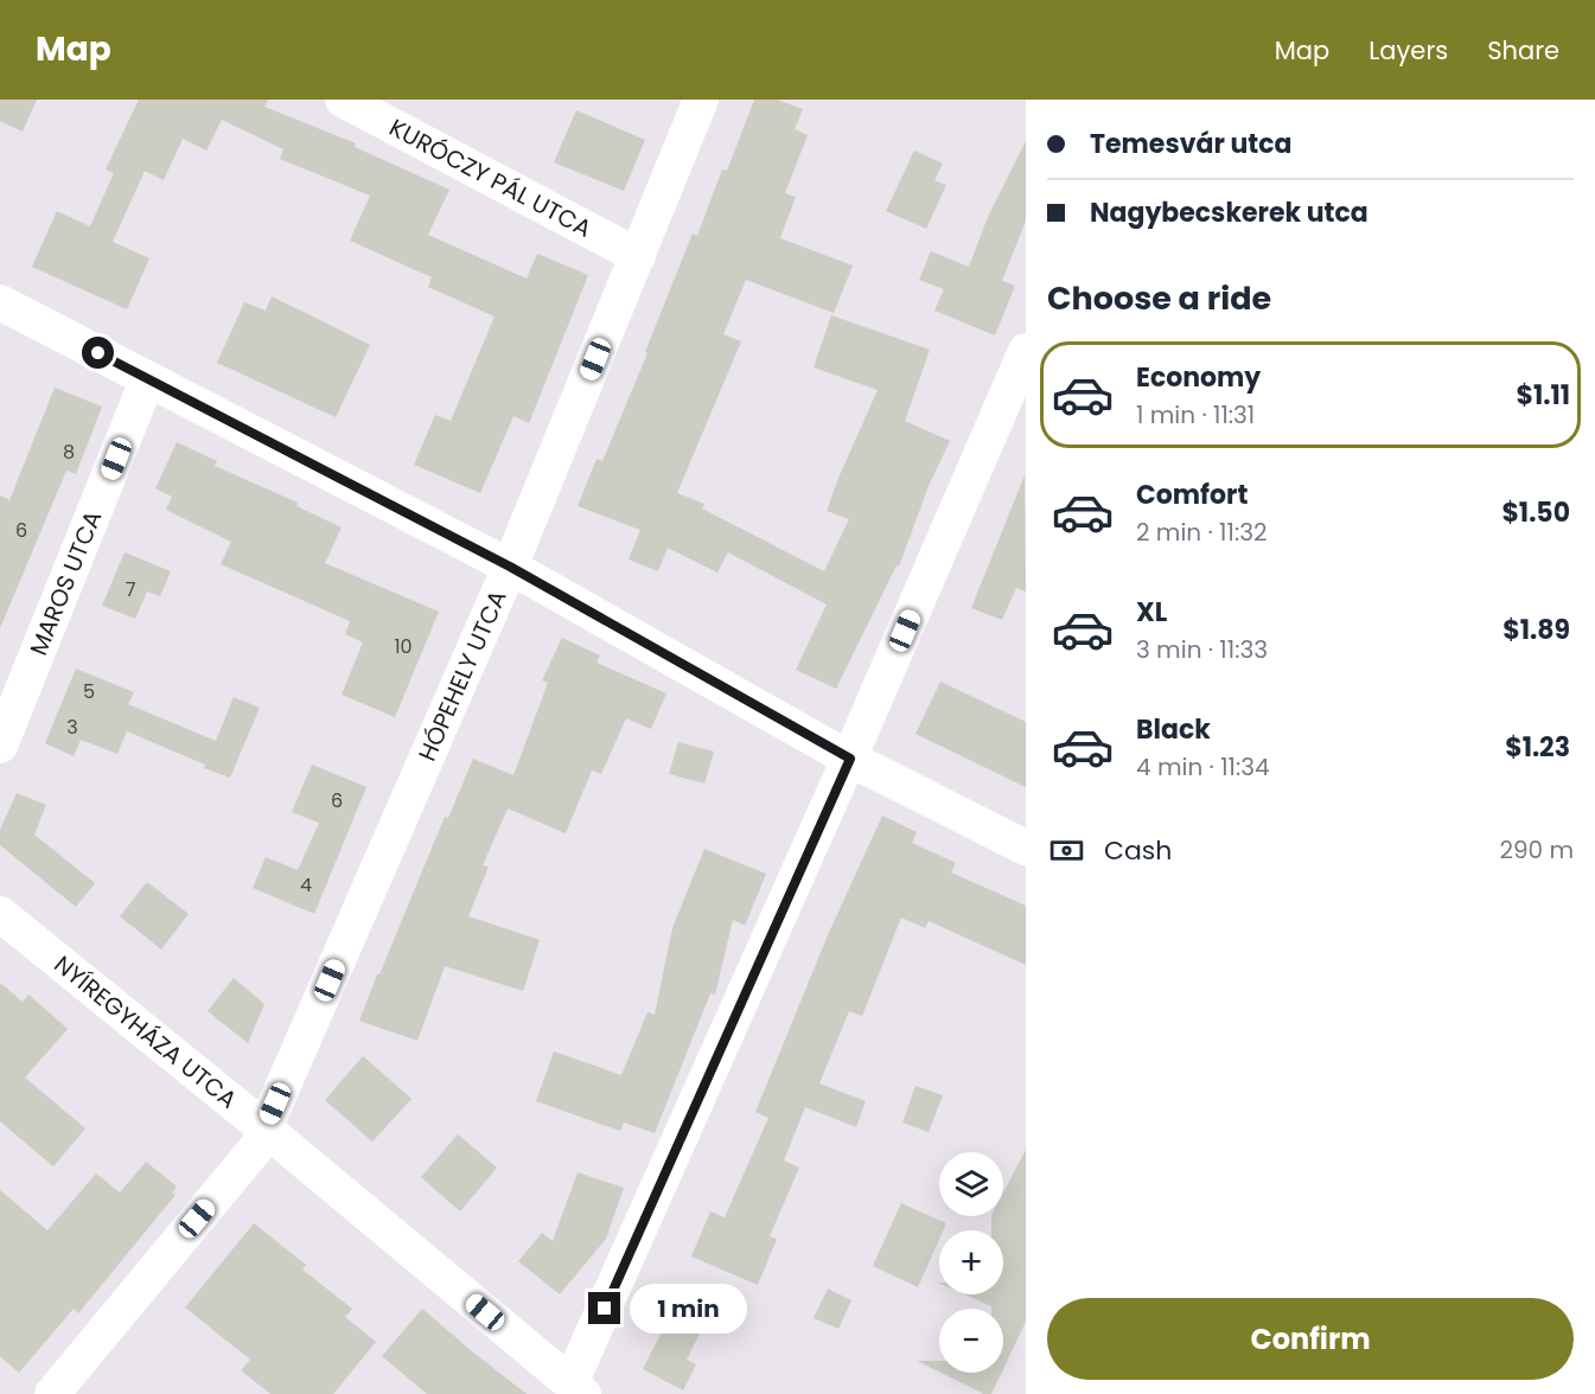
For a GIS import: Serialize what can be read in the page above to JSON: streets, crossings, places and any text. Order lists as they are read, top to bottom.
{
  "streets": {
    "street": [
      "KURÓCZY PÁL UTCA",
      "MAROS UTCA",
      "HÓPEHELY UTCA",
      "NYÍREGYHÁZA UTCA"
    ]
  },
  "crossings": [
    ["KURÓCZY PÁL UTCA", "HÓPEHELY UTCA"],
    ["HÓPEHELY UTCA", "NYÍREGYHÁZA UTCA"]
  ],
  "house_numbers": [
    "8",
    "6",
    "7",
    "10",
    "5",
    "3",
    "6",
    "4"
  ],
  "page": {
    "header": "Map",
    "nav": ["Map", "Layers", "Share"],
    "banner": ["Temesvár utca", "Nagybecskerek utca"],
    "heading": "Choose a ride",
    "list": [
      {
        "name": "Economy",
        "note": "1 min · 11:31",
        "value": "$1.11"
      },
      {
        "name": "Comfort",
        "note": "2 min · 11:32",
        "value": "$1.50"
      },
      {
        "name": "XL",
        "note": "3 min · 11:33",
        "value": "$1.89"
      },
      {
        "name": "Black",
        "note": "4 min · 11:34",
        "value": "$1.23"
      }
    ],
    "pay": ["Cash", "290 m"],
    "map_buttons": ["+", "−"],
    "bubble": "1 min",
    "buttons": "Confirm"
  }
}
